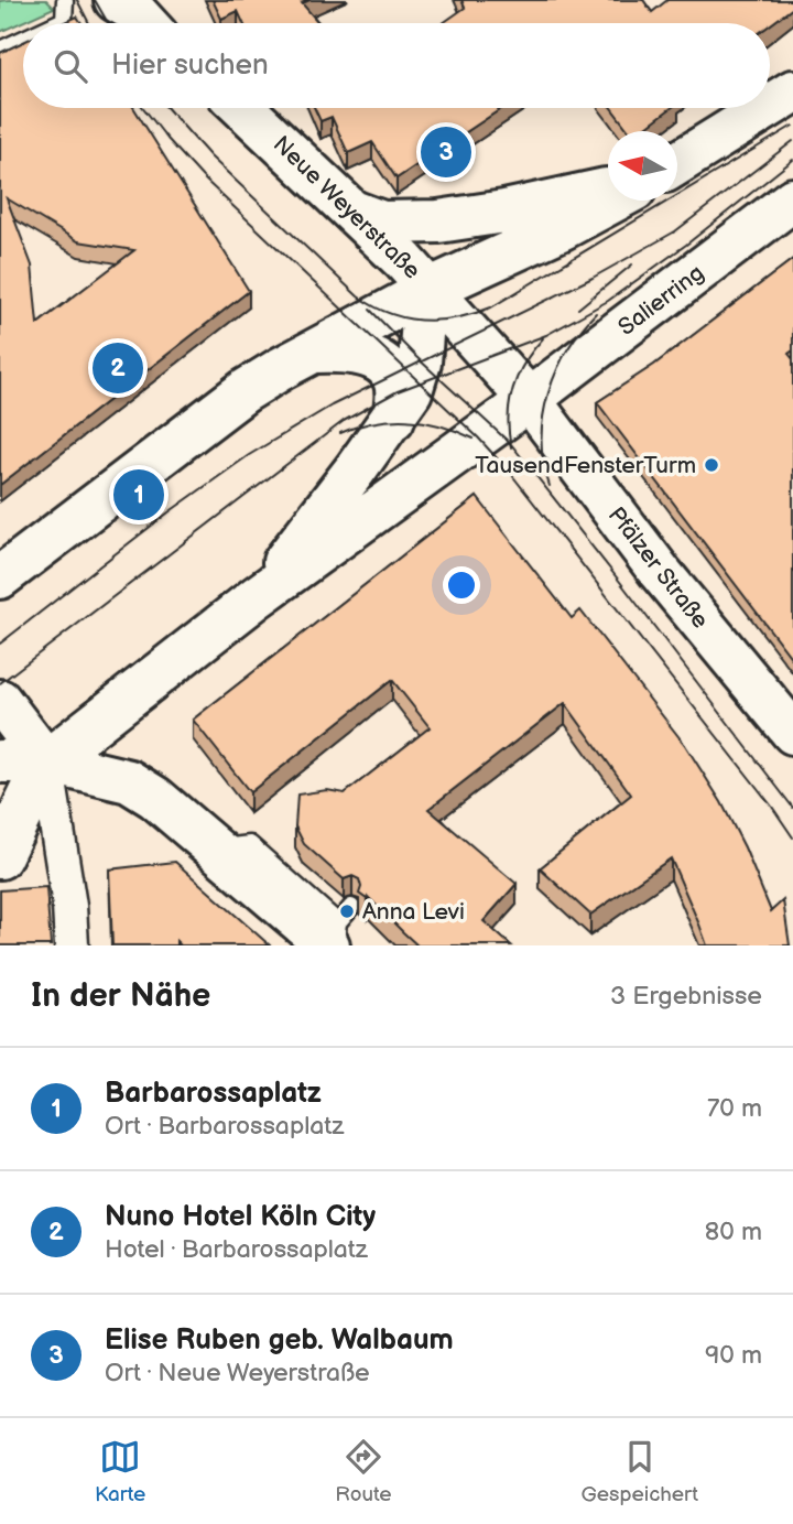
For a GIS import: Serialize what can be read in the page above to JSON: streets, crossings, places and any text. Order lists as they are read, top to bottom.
{
  "streets": {
    "main road": ["Neue Weyerstraße", "Salierring", "Pfälzer Straße"]
  },
  "crossings": [
    ["Neue Weyerstraße", "Salierring"],
    ["Neue Weyerstraße", "Pfälzer Straße"],
    ["Salierring", "Pfälzer Straße"]
  ],
  "places": ["TausendFensterTurm", "Anna Levi"],
  "north": "left",
  "page": {
    "search": "Hier suchen",
    "pins": ["3", "2", "1"],
    "heading": ["In der Nähe", "3 Ergebnisse"],
    "list": [
      {
        "mark": "1",
        "name": "Barbarossaplatz",
        "note": "Ort · Barbarossaplatz",
        "value": "70 m"
      },
      {
        "mark": "2",
        "name": "Nuno Hotel Köln City",
        "note": "Hotel · Barbarossaplatz",
        "value": "80 m"
      },
      {
        "mark": "3",
        "name": "Elise Ruben geb. Walbaum",
        "note": "Ort · Neue Weyerstraße",
        "value": "90 m"
      }
    ],
    "nav": ["Karte", "Route", "Gespeichert"]
  }
}
